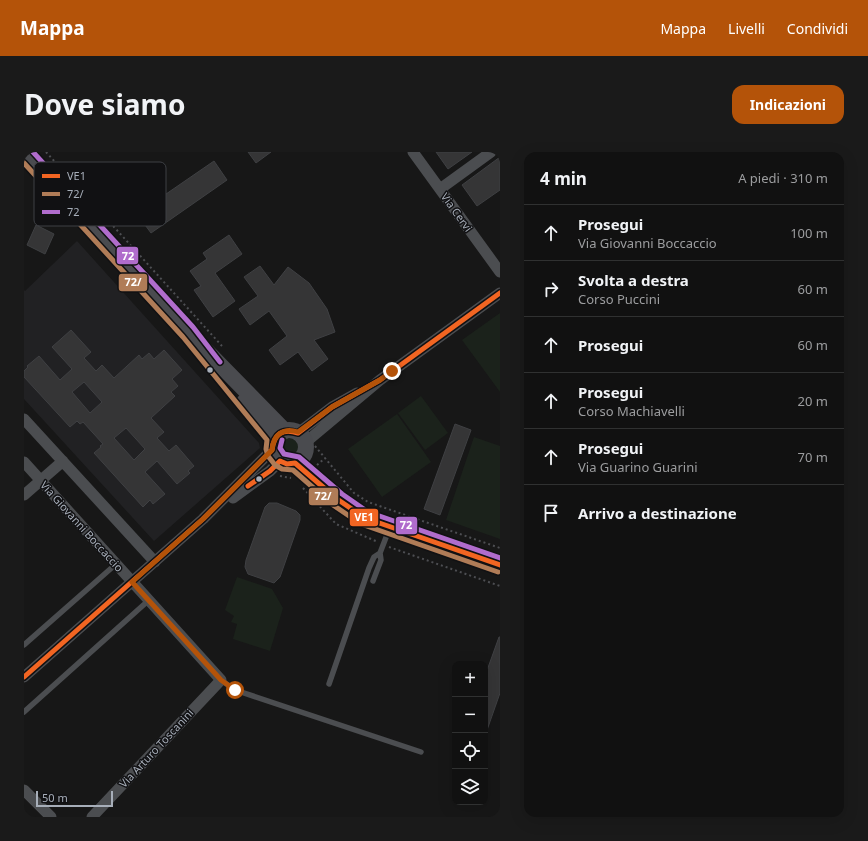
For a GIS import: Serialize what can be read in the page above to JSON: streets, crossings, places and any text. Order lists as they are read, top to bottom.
{
  "streets": {
    "street": ["Via Cervi", "Via Giovanni Boccaccio", "Via Arturo Toscanini"]
  },
  "crossings": [
    ["Via Giovanni Boccaccio", "Via Arturo Toscanini"]
  ],
  "lines": ["transit line 72", "transit line 72/", "transit line VE1"],
  "legend": ["VE1", "72/", "72"],
  "scale_bar": "50 m",
  "page": {
    "header": "Mappa",
    "nav": ["Mappa", "Livelli", "Condividi"],
    "title": "Dove siamo",
    "buttons": "Indicazioni",
    "heading": ["4 min", "A piedi · 310 m"],
    "list": [
      ["Prosegui", "Via Giovanni Boccaccio", "100 m"],
      ["Svolta a destra", "Corso Puccini", "60 m"],
      ["Prosegui", "60 m"],
      ["Prosegui", "Corso Machiavelli", "20 m"],
      ["Prosegui", "Via Guarino Guarini", "70 m"],
      "Arrivo a destinazione"
    ],
    "map_buttons": ["+", "−"],
    "scale": "50 m"
  }
}
